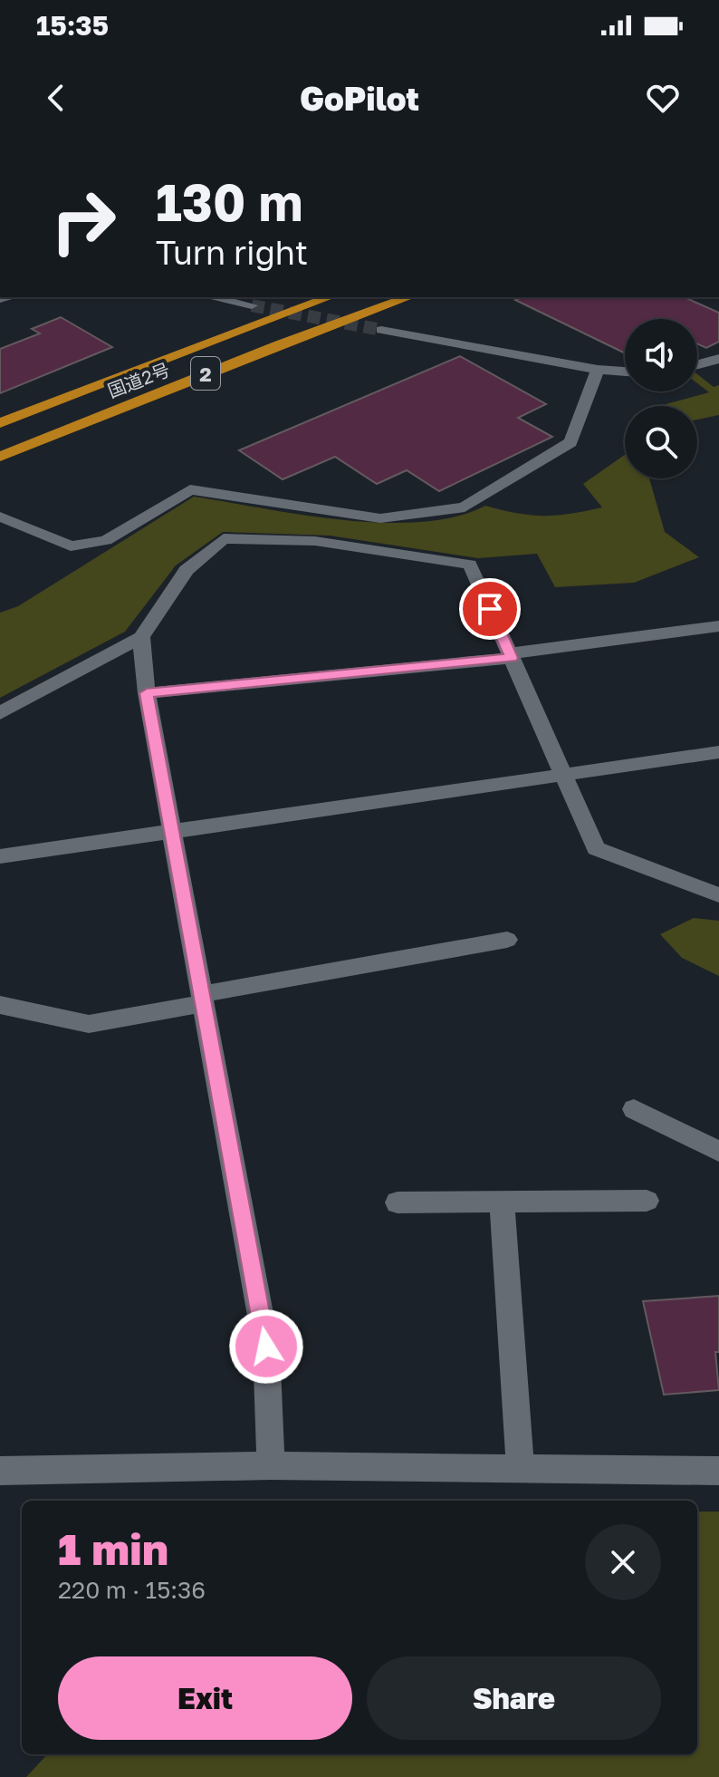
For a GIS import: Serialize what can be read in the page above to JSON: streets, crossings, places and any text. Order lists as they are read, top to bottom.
{
  "streets": {
    "highway": ["2", "国道2号"]
  },
  "page": {
    "status": "15:35",
    "header": "GoPilot",
    "turn": ["130 m", "Turn right"],
    "heading": ["1 min", "220 m · 15:36"],
    "buttons": ["Exit", "Share"]
  }
}
